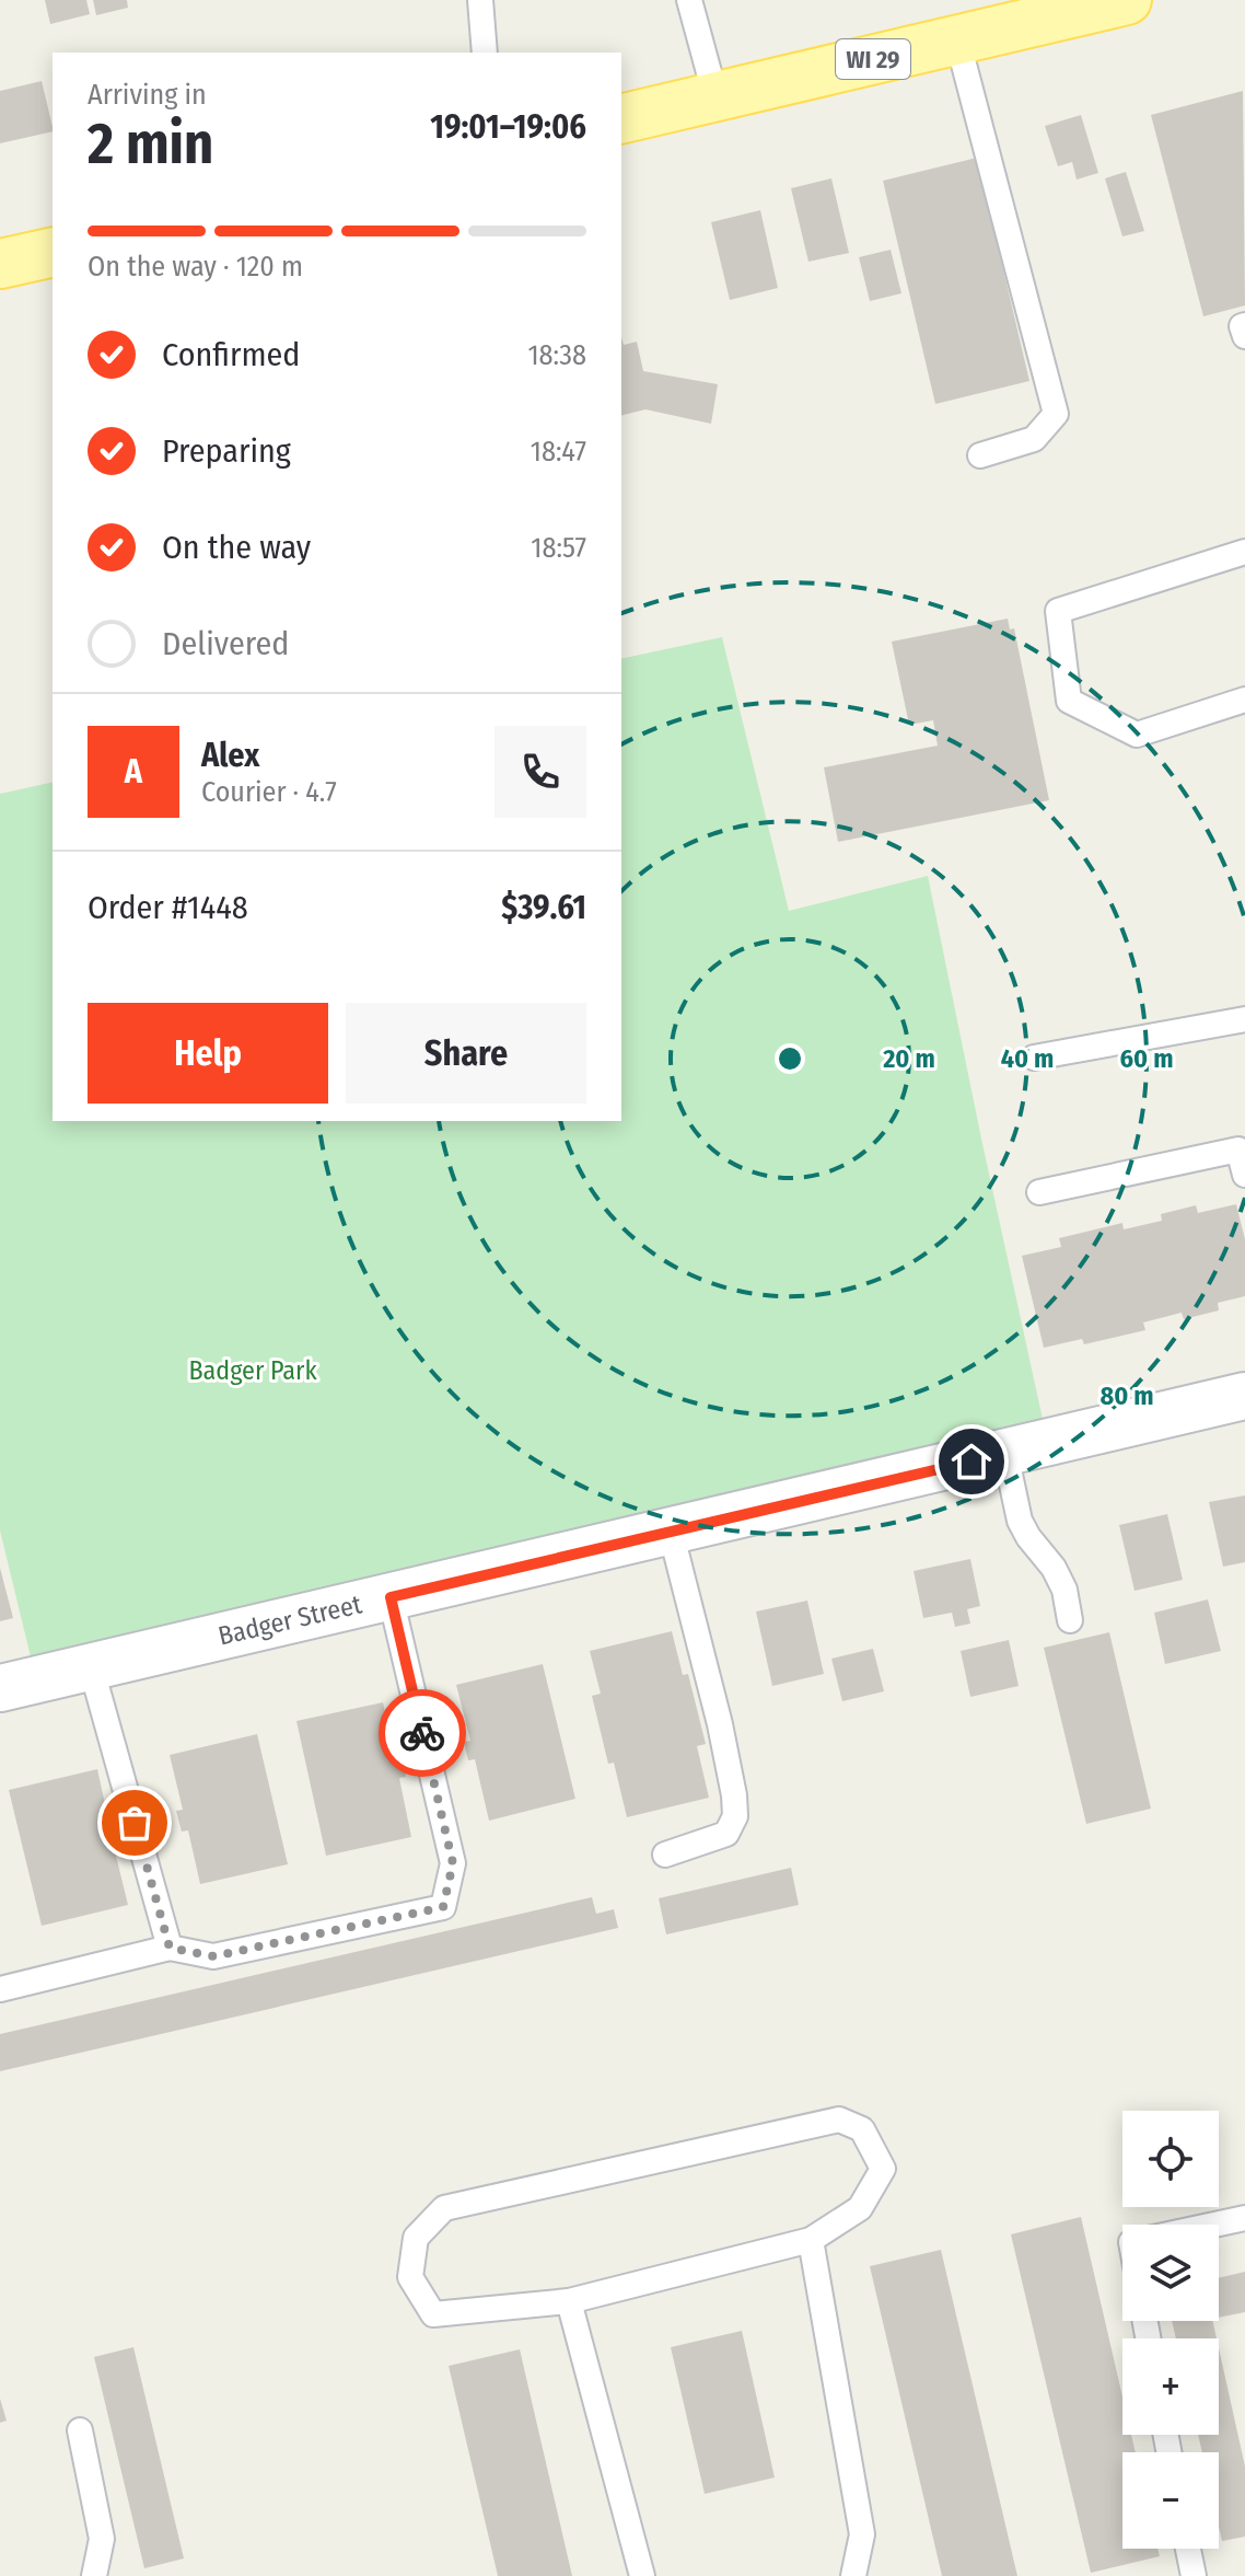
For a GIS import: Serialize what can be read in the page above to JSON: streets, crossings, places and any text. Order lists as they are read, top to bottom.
{
  "streets": {
    "main road": ["WI 29"],
    "street": ["Badger Street"]
  },
  "parks": ["Badger Park"],
  "page": {
    "heading": ["2 min", "Arriving in", "19:01–19:06"],
    "panel": [
      "Alex",
      "Courier · 4.7",
      "Order #1448",
      "$39.61"
    ],
    "bar": "On the way · 120 m",
    "list": [
      ["Confirmed", "18:38"],
      ["Preparing", "18:47"],
      ["On the way", "18:57"],
      "Delivered"
    ],
    "round": "A",
    "buttons": ["Help", "Share"],
    "map_buttons": ["+", "−"]
  },
  "rings": [
    "20 m",
    "40 m",
    "60 m",
    "80 m"
  ]
}
